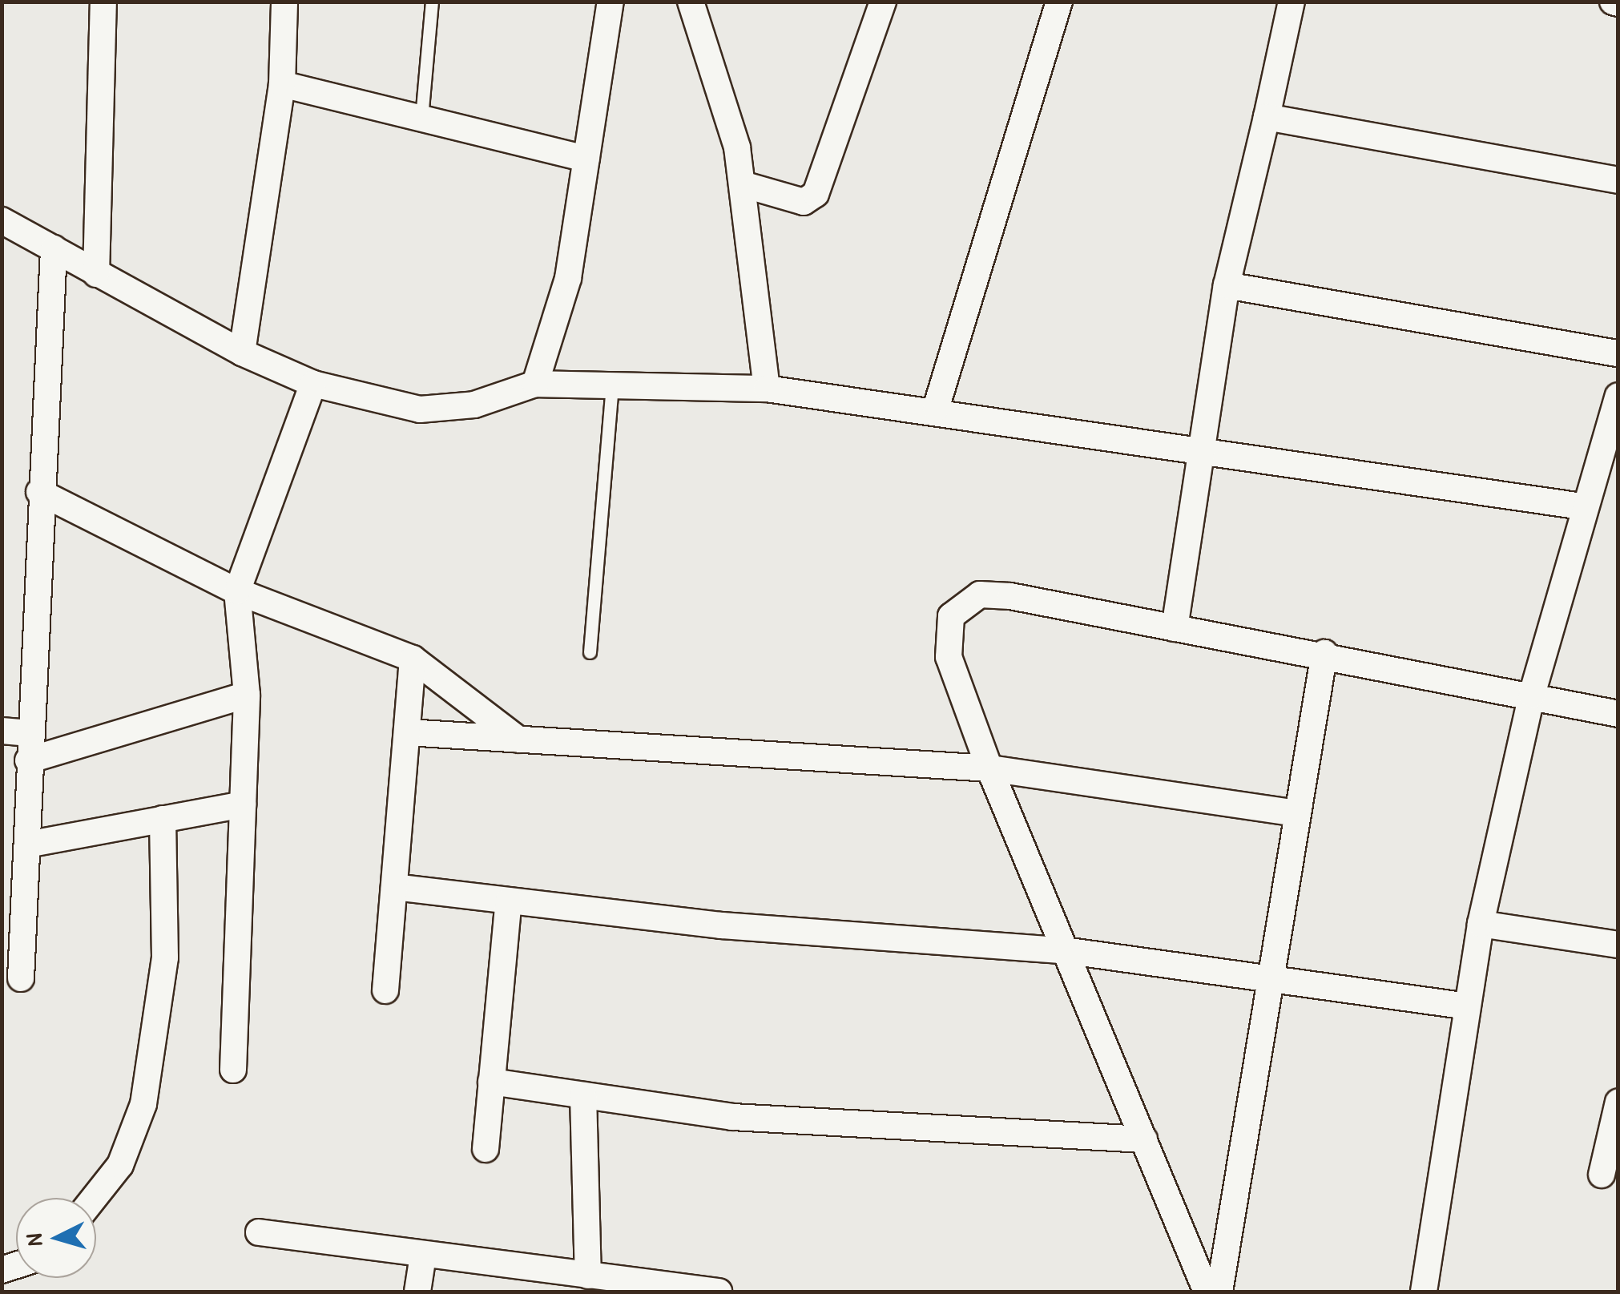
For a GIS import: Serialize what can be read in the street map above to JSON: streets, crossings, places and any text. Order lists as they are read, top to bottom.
{
  "north": "left"
}
